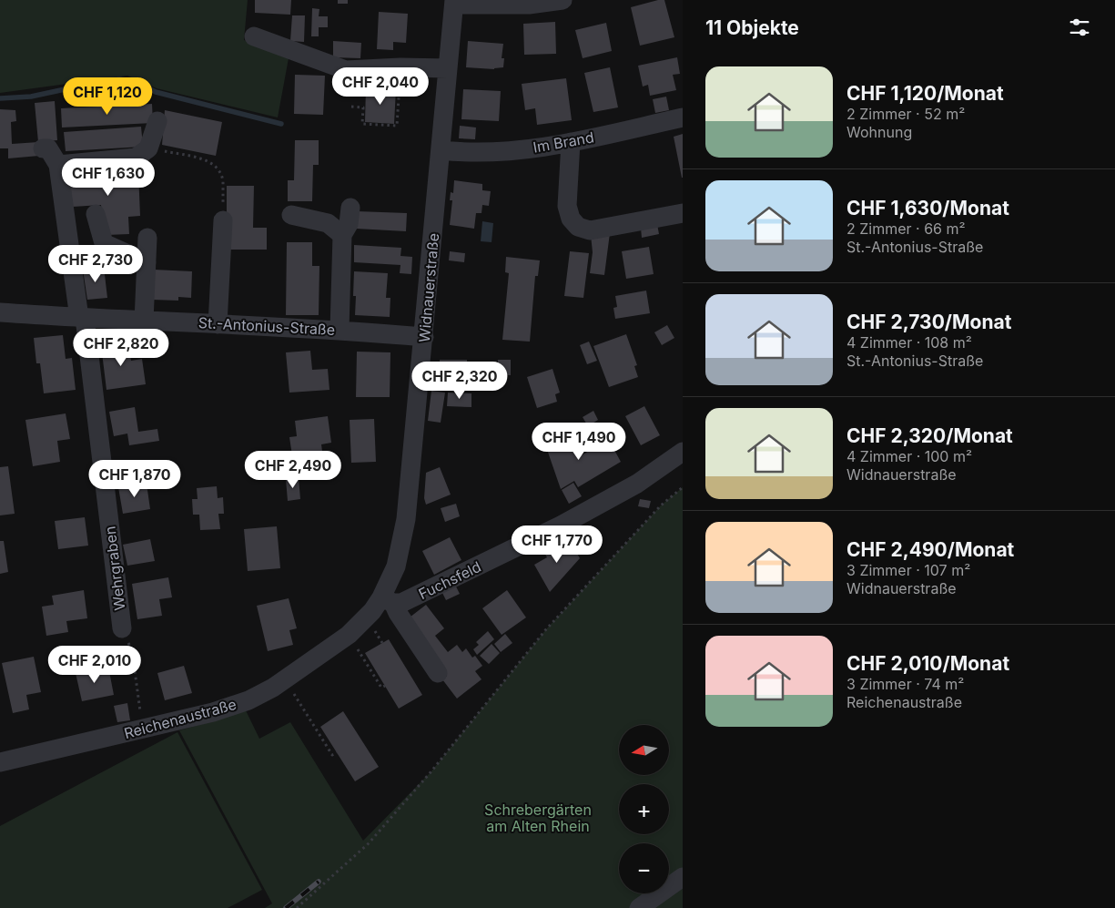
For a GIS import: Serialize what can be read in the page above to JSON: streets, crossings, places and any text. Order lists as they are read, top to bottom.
{
  "streets": {
    "street": [
      "Im Brand",
      "Widnauerstraße",
      "St.-Antonius-Straße",
      "Wehrgraben",
      "Fuchsfeld",
      "Reichenaustraße"
    ]
  },
  "crossings": [
    ["Im Brand", "Widnauerstraße"],
    ["Widnauerstraße", "St.-Antonius-Straße"],
    ["Widnauerstraße", "Fuchsfeld"],
    ["Widnauerstraße", "Reichenaustraße"],
    ["St.-Antonius-Straße", "Wehrgraben"],
    ["Fuchsfeld", "Reichenaustraße"]
  ],
  "parks": ["Schrebergärten am Alten Rhein"],
  "north": "left",
  "page": {
    "heading": "11 Objekte",
    "list": [
      {
        "name": "CHF 1,120/Monat",
        "note": "2 Zimmer · 52 m² · Wohnung"
      },
      {
        "name": "CHF 1,630/Monat",
        "note": "2 Zimmer · 66 m² · St.-Antonius-Straße"
      },
      {
        "name": "CHF 2,730/Monat",
        "note": "4 Zimmer · 108 m² · St.-Antonius-Straße"
      },
      {
        "name": "CHF 2,320/Monat",
        "note": "4 Zimmer · 100 m² · Widnauerstraße"
      },
      {
        "name": "CHF 2,490/Monat",
        "note": "3 Zimmer · 107 m² · Widnauerstraße"
      },
      {
        "name": "CHF 2,010/Monat",
        "note": "3 Zimmer · 74 m² · Reichenaustraße"
      }
    ],
    "price": [
      "CHF 2,040",
      "CHF 1,120",
      "CHF 1,630",
      "CHF 2,730",
      "CHF 2,820",
      "CHF 2,320",
      "CHF 1,490",
      "CHF 2,490",
      "CHF 1,870",
      "CHF 1,770",
      "CHF 2,010"
    ],
    "map_buttons": ["+", "−"]
  }
}
